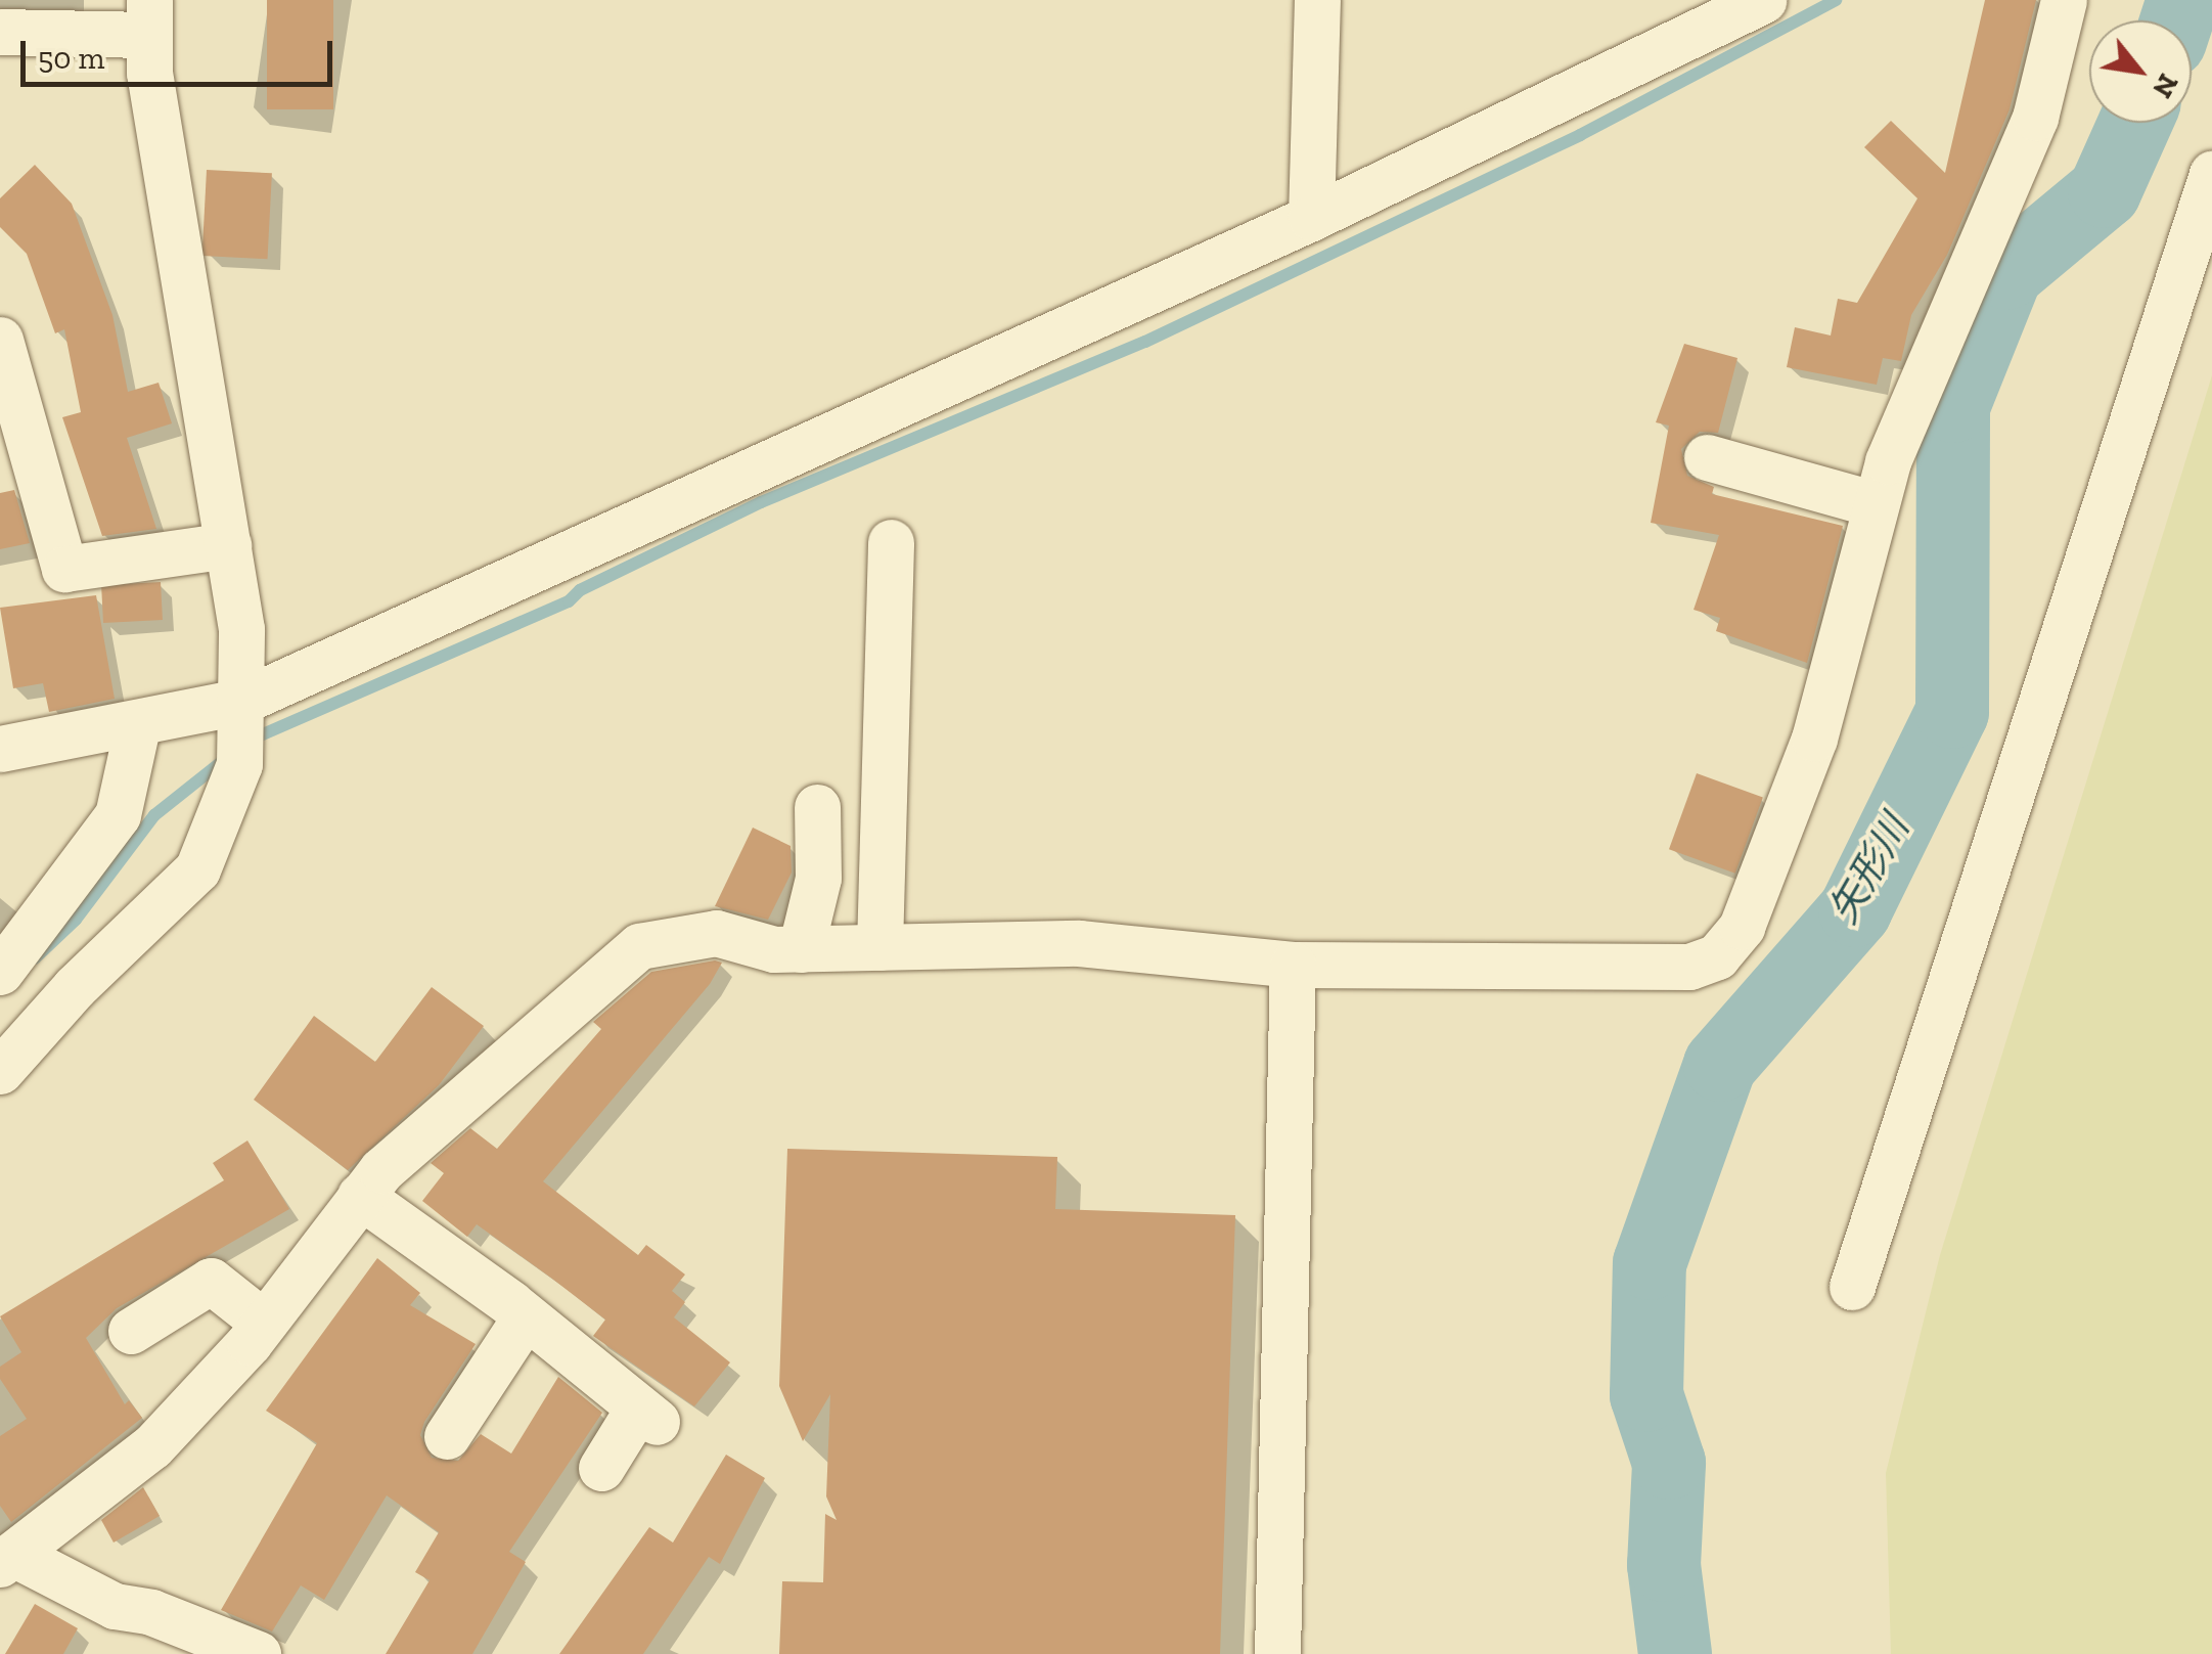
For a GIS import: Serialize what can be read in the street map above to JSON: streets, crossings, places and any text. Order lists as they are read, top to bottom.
{
  "water": ["矢形川"],
  "scale_bar": "50 m",
  "north": "bottom right"
}
